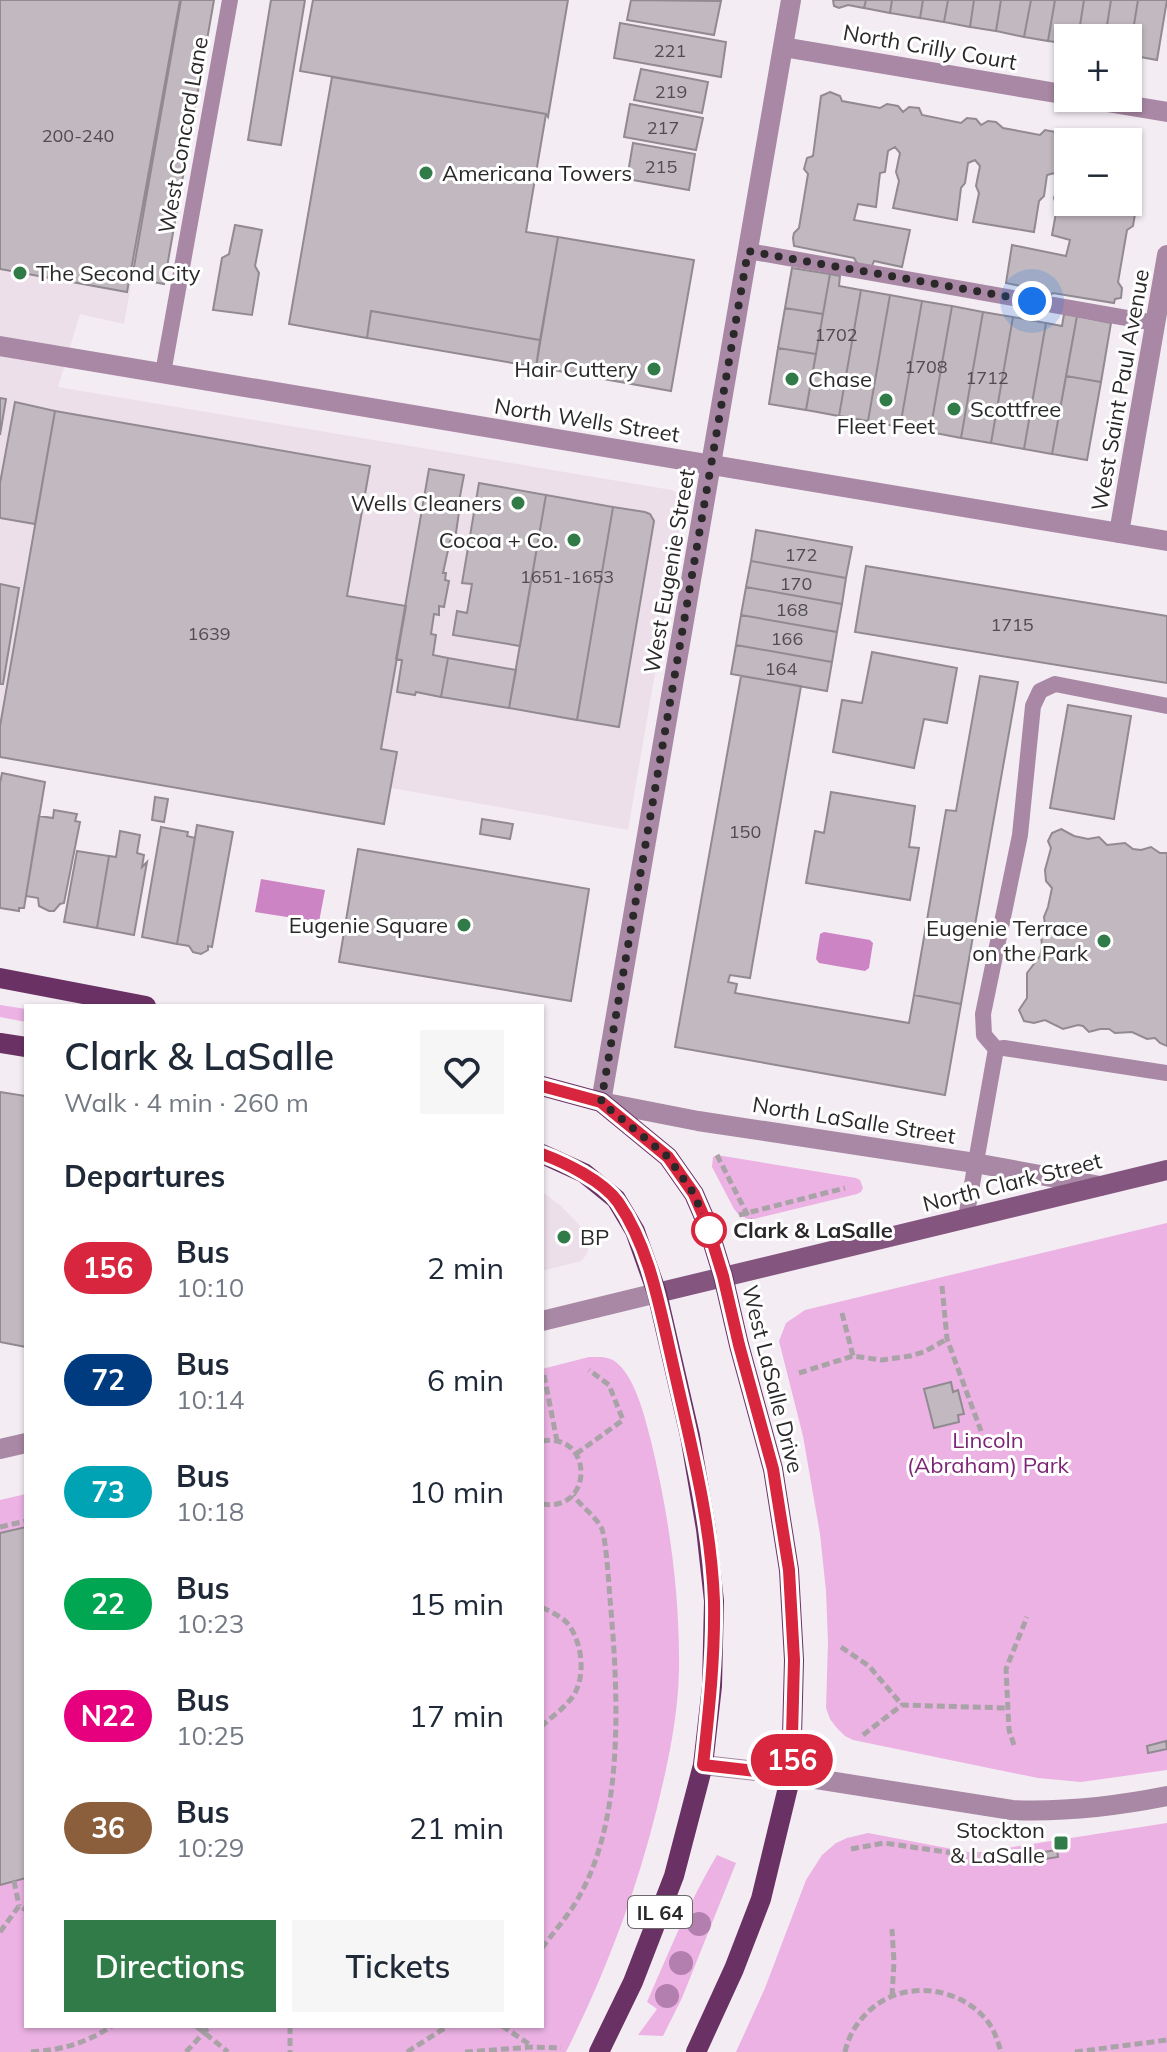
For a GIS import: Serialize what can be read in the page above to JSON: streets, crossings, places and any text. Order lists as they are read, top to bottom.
{
  "streets": {
    "main road": ["North Clark Street", "West LaSalle Drive", "IL 64"],
    "street": [
      "North Crilly Court",
      "West Saint Paul Avenue",
      "North Wells Street",
      "West Eugenie Street",
      "North LaSalle Street"
    ],
    "lane": ["West Concord Lane"]
  },
  "crossings": [
    ["North Crilly Court", "West Eugenie Street"],
    ["West Concord Lane", "North Wells Street"],
    ["West Saint Paul Avenue", "North Wells Street"],
    ["North Wells Street", "West Eugenie Street"],
    ["West Eugenie Street", "North LaSalle Street"],
    ["West Eugenie Street", "West LaSalle Drive"],
    ["North LaSalle Street", "North Clark Street"],
    ["North LaSalle Street", "West LaSalle Drive"],
    ["North Clark Street", "West LaSalle Drive"],
    ["North Clark Street", "IL 64"]
  ],
  "parks": ["Lincoln (Abraham) Park"],
  "places": {
    "other": [
      "Americana Towers",
      "The Second City",
      "Hair Cuttery",
      "Chase",
      "Fleet Feet",
      "Scottfree",
      "Wells Cleaners",
      "Cocoa + Co.",
      "Eugenie Square",
      "Eugenie Terrace on the Park",
      "Clark & LaSalle",
      "BP"
    ],
    "transit": ["Stockton & LaSalle"]
  },
  "lines": ["bus line 156"],
  "house_numbers": [
    "221",
    "219",
    "217",
    "200-240",
    "215",
    "1702",
    "1708",
    "1712",
    "172",
    "1651-1653",
    "170",
    "168",
    "1715",
    "1639",
    "166",
    "164",
    "150"
  ],
  "page": {
    "on_map": "156",
    "map_buttons": ["+", "−"],
    "heading": [
      ["Clark & LaSalle", "Walk · 4 min · 260 m"],
      "Departures"
    ],
    "list": [
      {
        "mark": "156",
        "name": "Bus",
        "note": "10:10",
        "value": "2 min"
      },
      {
        "mark": "72",
        "name": "Bus",
        "note": "10:14",
        "value": "6 min"
      },
      {
        "mark": "73",
        "name": "Bus",
        "note": "10:18",
        "value": "10 min"
      },
      {
        "mark": "22",
        "name": "Bus",
        "note": "10:23",
        "value": "15 min"
      },
      {
        "mark": "N22",
        "name": "Bus",
        "note": "10:25",
        "value": "17 min"
      },
      {
        "mark": "36",
        "name": "Bus",
        "note": "10:29",
        "value": "21 min"
      }
    ],
    "buttons": ["Directions", "Tickets"]
  }
}
